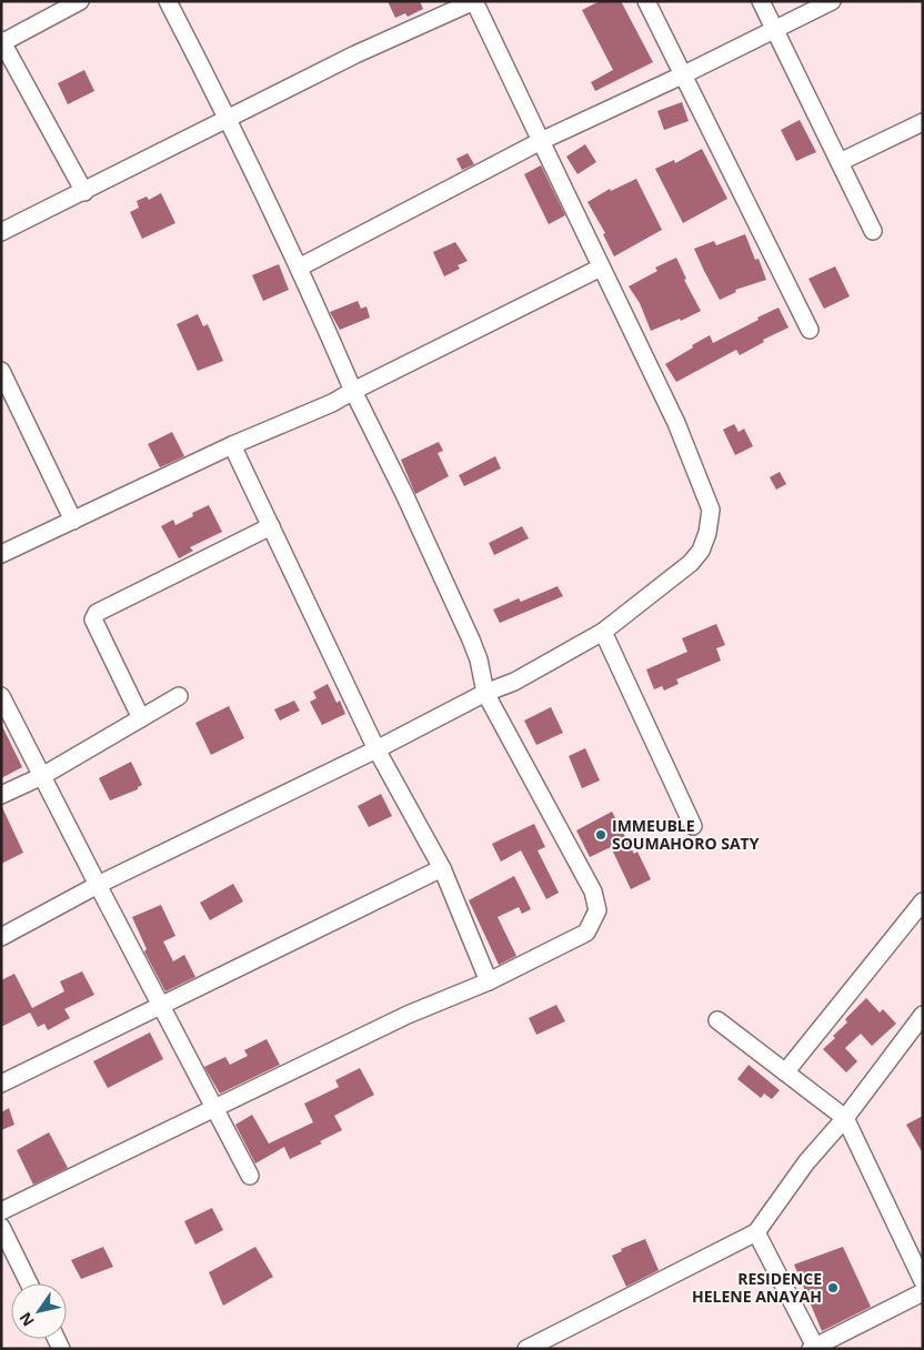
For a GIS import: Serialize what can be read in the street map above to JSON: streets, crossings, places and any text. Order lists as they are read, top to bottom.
{
  "places": ["IMMEUBLE SOUMAHORO SATY", "RESIDENCE HELENE ANAYAH"],
  "north": "bottom left"
}
